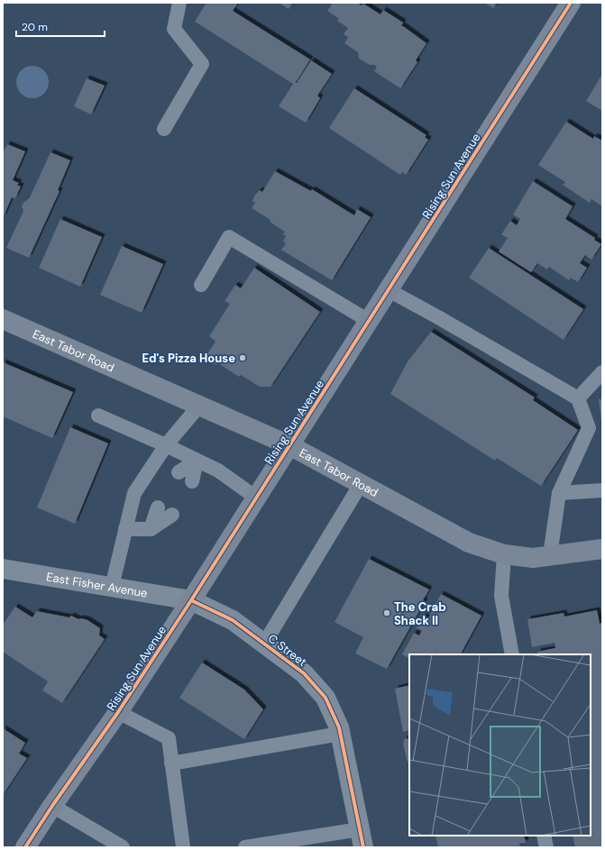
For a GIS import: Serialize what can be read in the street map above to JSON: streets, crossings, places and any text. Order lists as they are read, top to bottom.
{
  "streets": {
    "main road": ["Rising Sun Avenue", "East Tabor Road"],
    "street": ["East Fisher Avenue", "C Street"]
  },
  "crossings": [
    ["Rising Sun Avenue", "East Tabor Road"],
    ["Rising Sun Avenue", "East Fisher Avenue"],
    ["Rising Sun Avenue", "C Street"],
    ["East Fisher Avenue", "C Street"]
  ],
  "places": ["Ed's Pizza House", "The Crab Shack II"],
  "scale_bar": "20 m"
}
